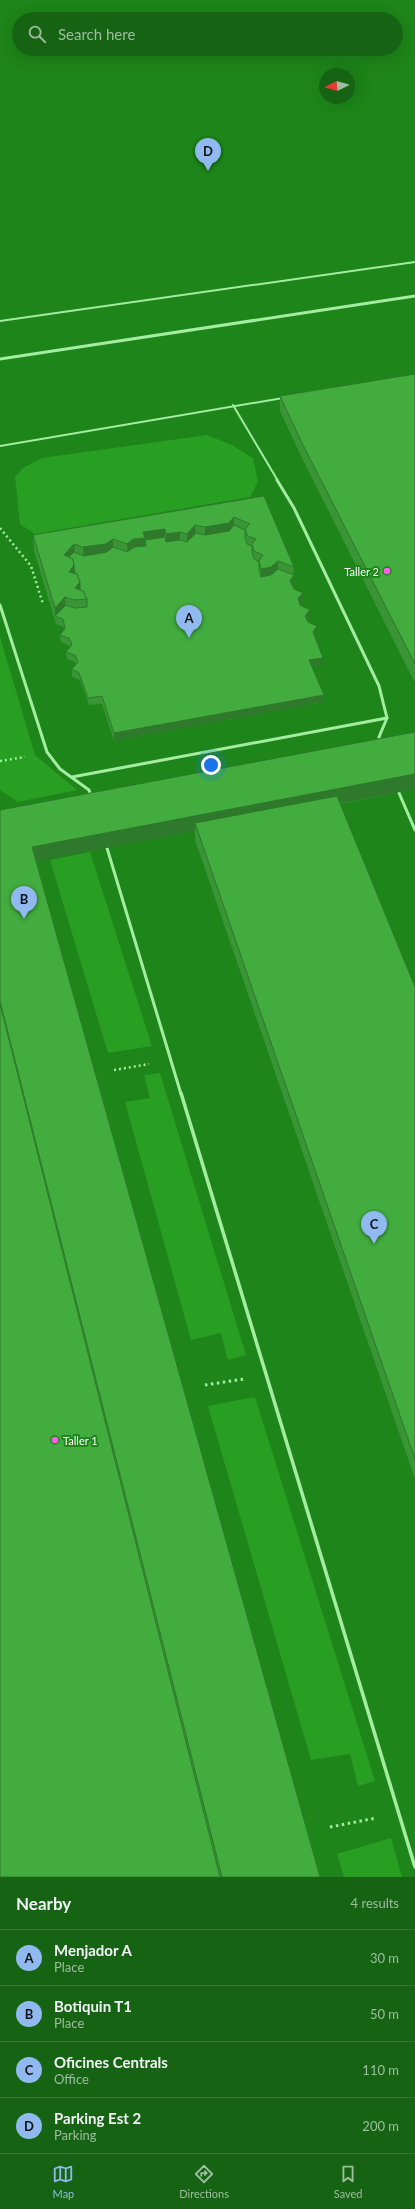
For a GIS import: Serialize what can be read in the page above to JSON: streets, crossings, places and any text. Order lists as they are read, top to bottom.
{
  "places": ["Taller 2", "Taller 1"],
  "north": "left",
  "page": {
    "search": "Search here",
    "pins": [
      "D",
      "A",
      "B",
      "C"
    ],
    "heading": ["Nearby", "4 results"],
    "list": [
      {
        "mark": "A",
        "name": "Menjador A",
        "note": "Place",
        "value": "30 m"
      },
      {
        "mark": "B",
        "name": "Botiquin T1",
        "note": "Place",
        "value": "50 m"
      },
      {
        "mark": "C",
        "name": "Oficines Centrals",
        "note": "Office",
        "value": "110 m"
      },
      {
        "mark": "D",
        "name": "Parking Est 2",
        "note": "Parking",
        "value": "200 m"
      }
    ],
    "nav": ["Map", "Directions", "Saved"]
  }
}
